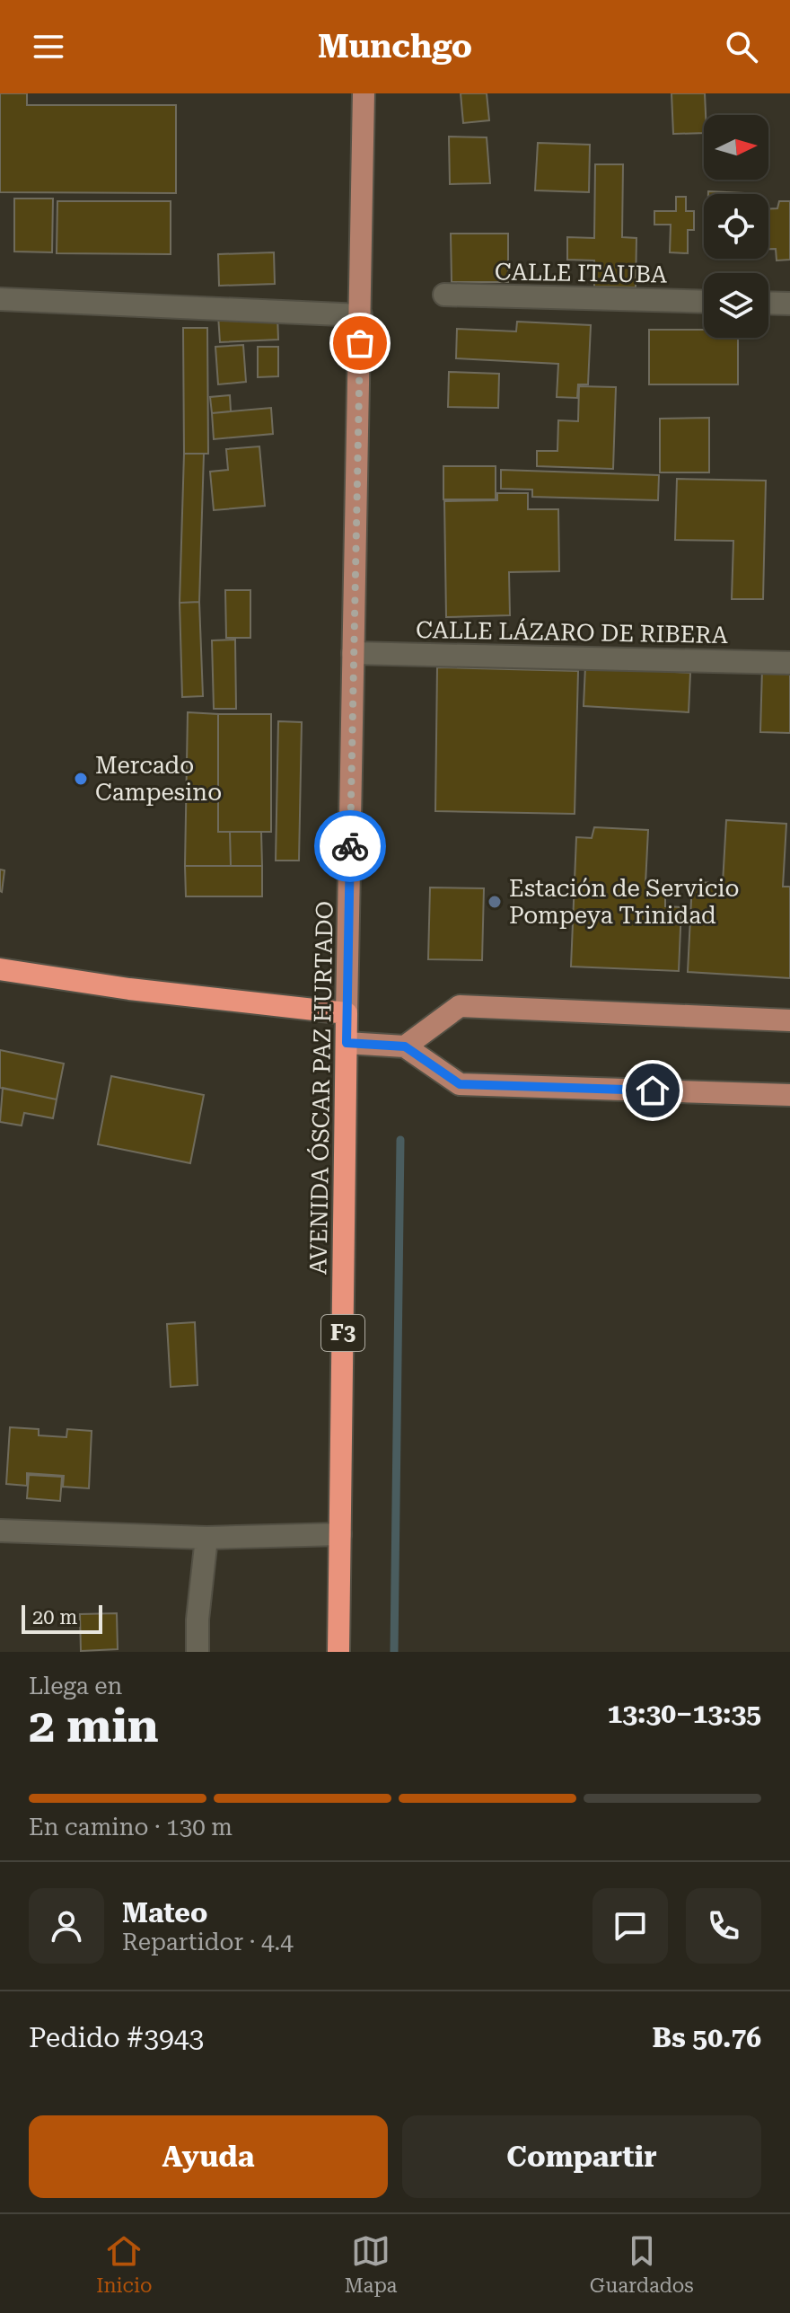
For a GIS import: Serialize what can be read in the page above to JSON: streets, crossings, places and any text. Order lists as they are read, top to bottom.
{
  "streets": {
    "highway": ["AVENIDA ÓSCAR PAZ HURTADO", "F3"],
    "street": ["CALLE ITAUBA", "CALLE LÁZARO DE RIBERA"]
  },
  "crossings": [
    ["CALLE LÁZARO DE RIBERA", "AVENIDA ÓSCAR PAZ HURTADO"]
  ],
  "places": ["Mercado Campesino", "Estación de Servicio Pompeya Trinidad"],
  "scale_bar": "20 m",
  "north": "right",
  "page": {
    "header": "Munchgo",
    "scale": "20 m",
    "heading": ["2 min", "Llega en", "13:30–13:35"],
    "panel": [
      "Mateo",
      "Repartidor · 4.4",
      "Pedido #3943",
      "Bs 50.76"
    ],
    "bar": "En camino · 130 m",
    "buttons": ["Ayuda", "Compartir"],
    "tabs": ["Inicio", "Mapa", "Guardados"]
  }
}
